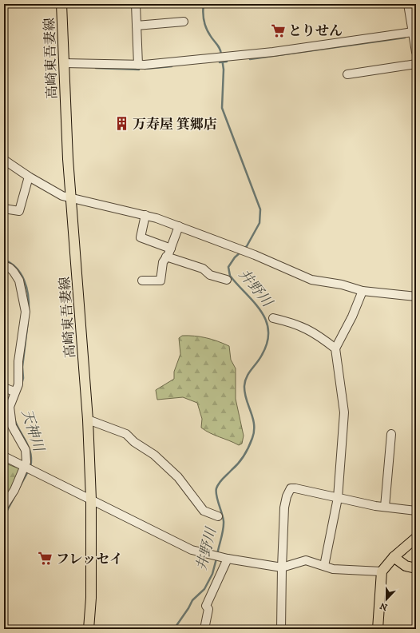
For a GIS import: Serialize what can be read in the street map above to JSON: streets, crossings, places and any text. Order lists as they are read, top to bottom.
{
  "streets": {
    "main road": ["高崎東吾妻線"]
  },
  "water": ["井野川", "天神川"],
  "places": {
    "supermarket": ["とりせん", "フレッセイ"],
    "building": ["万寿屋 箕郷店"]
  },
  "north": "bottom"
}
